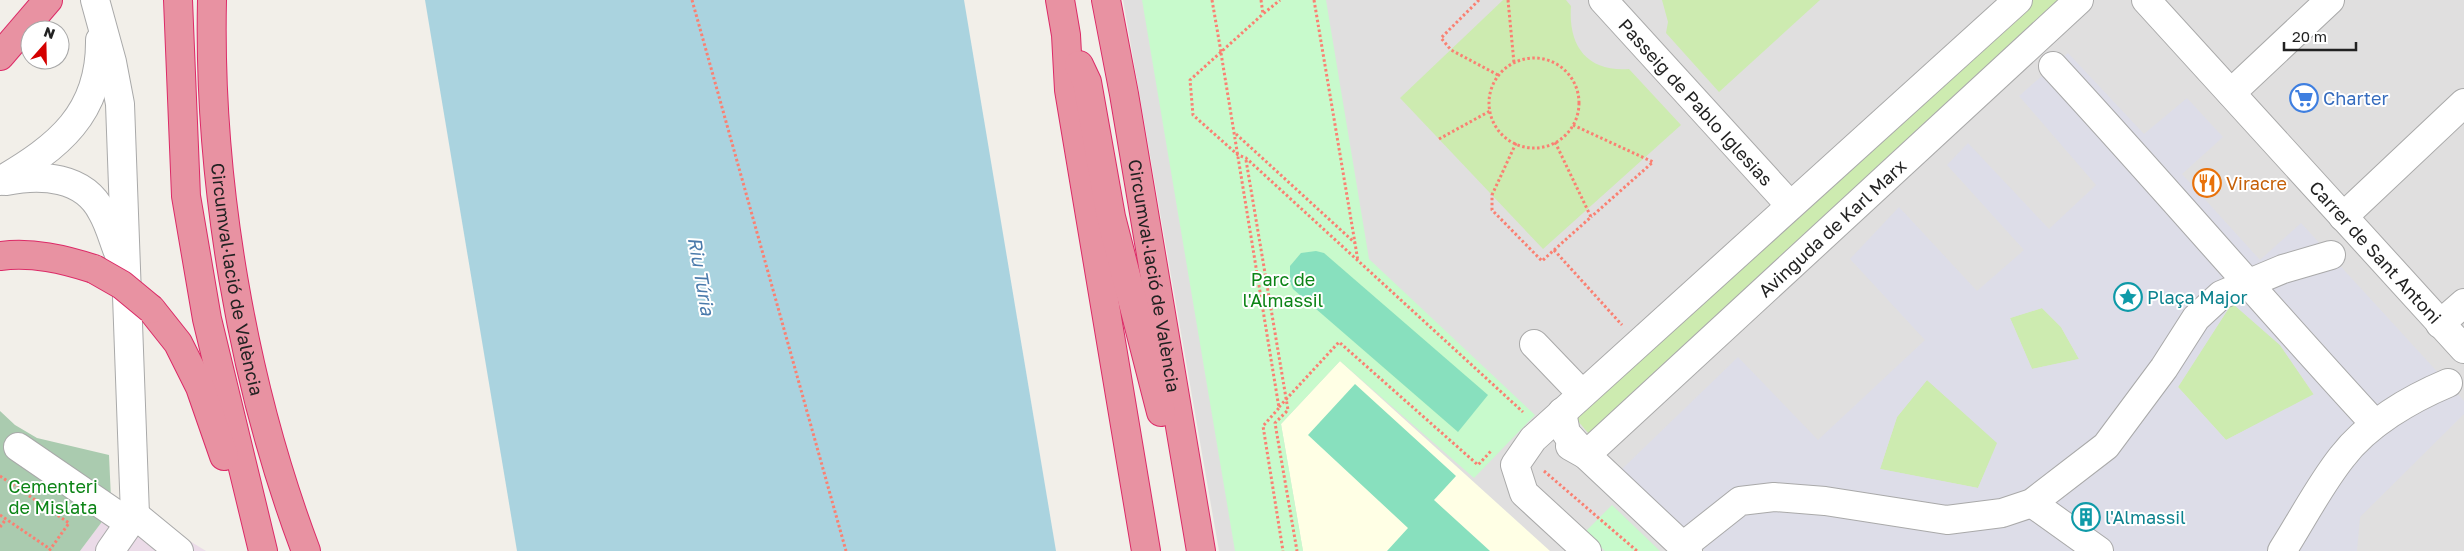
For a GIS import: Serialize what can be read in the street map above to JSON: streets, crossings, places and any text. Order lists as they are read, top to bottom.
{
  "streets": {
    "highway": ["Circumval·lació de València"],
    "street": ["Passeig de Pablo Iglesias", "Avinguda de Karl Marx", "Carrer de Sant Antoni"]
  },
  "water": ["Riu Túria"],
  "parks": ["Parc de l'Almassil", "Cementeri de Mislata"],
  "places": {
    "supermarket": ["Charter"],
    "restaurant": ["Viracre"],
    "place": ["Plaça Major"],
    "building": ["l'Almassil"]
  },
  "scale_bar": "20 m",
  "north": "top"
}
